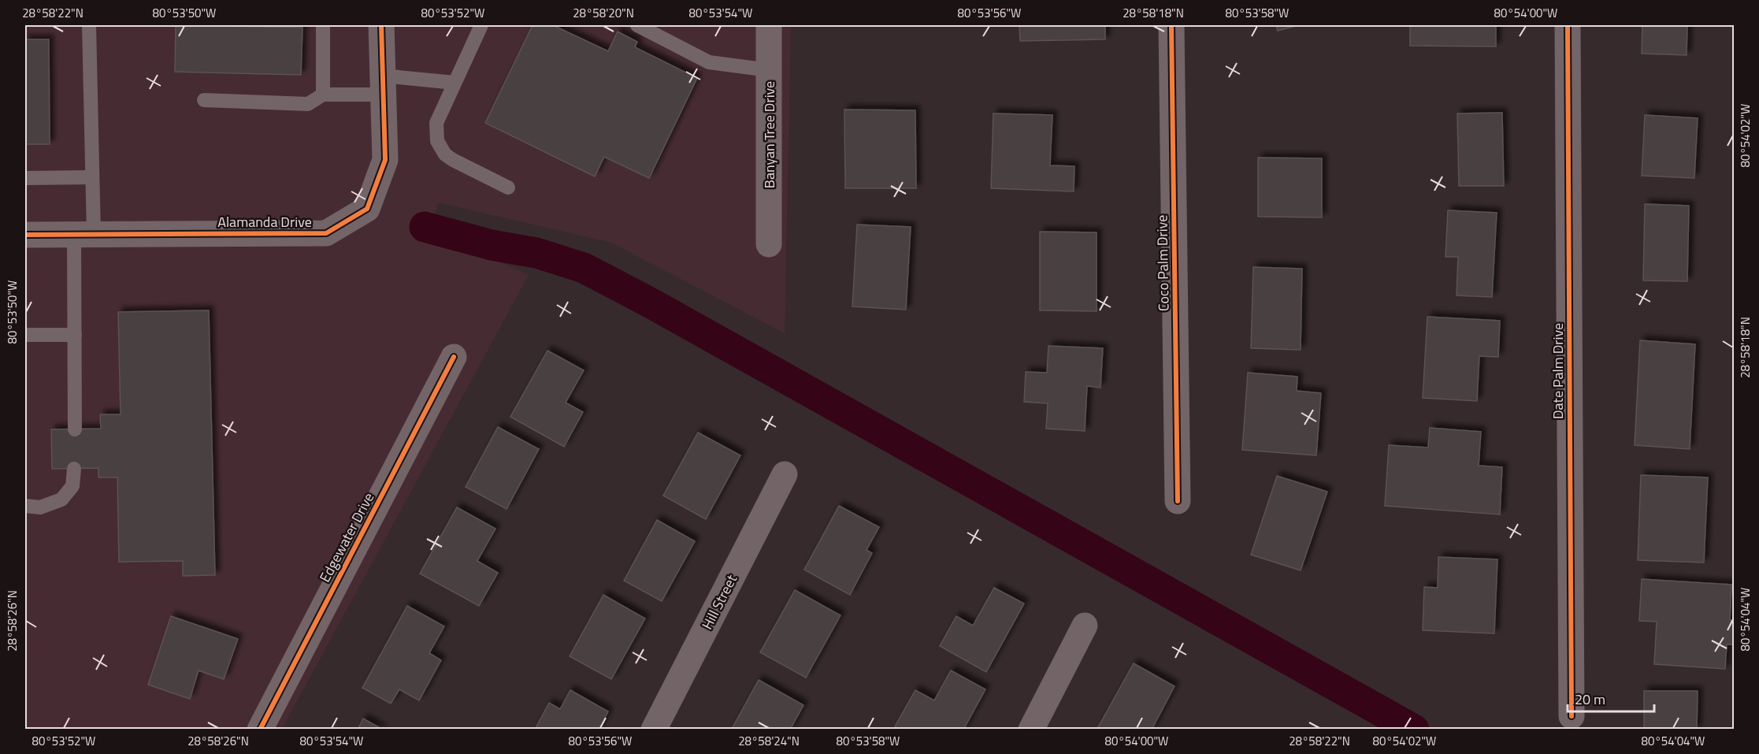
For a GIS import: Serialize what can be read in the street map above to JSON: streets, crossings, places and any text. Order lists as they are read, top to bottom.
{
  "streets": {
    "street": [
      "Banyan Tree Drive",
      "Alamanda Drive",
      "Coco Palm Drive",
      "Date Palm Drive",
      "Edgewater Drive",
      "Hill Street"
    ]
  },
  "scale_bar": "20 m",
  "coordinates": [
    "28°58'22\"N",
    "80°53'50\"W",
    "80°53'52\"W",
    "28°58'20\"N",
    "80°53'54\"W",
    "80°53'56\"W",
    "28°58'18\"N",
    "80°53'58\"W",
    "80°54'00\"W",
    "80°54'02\"W",
    "80°54'04\"W",
    "28°58'26\"N",
    "28°58'24\"N"
  ]
}
